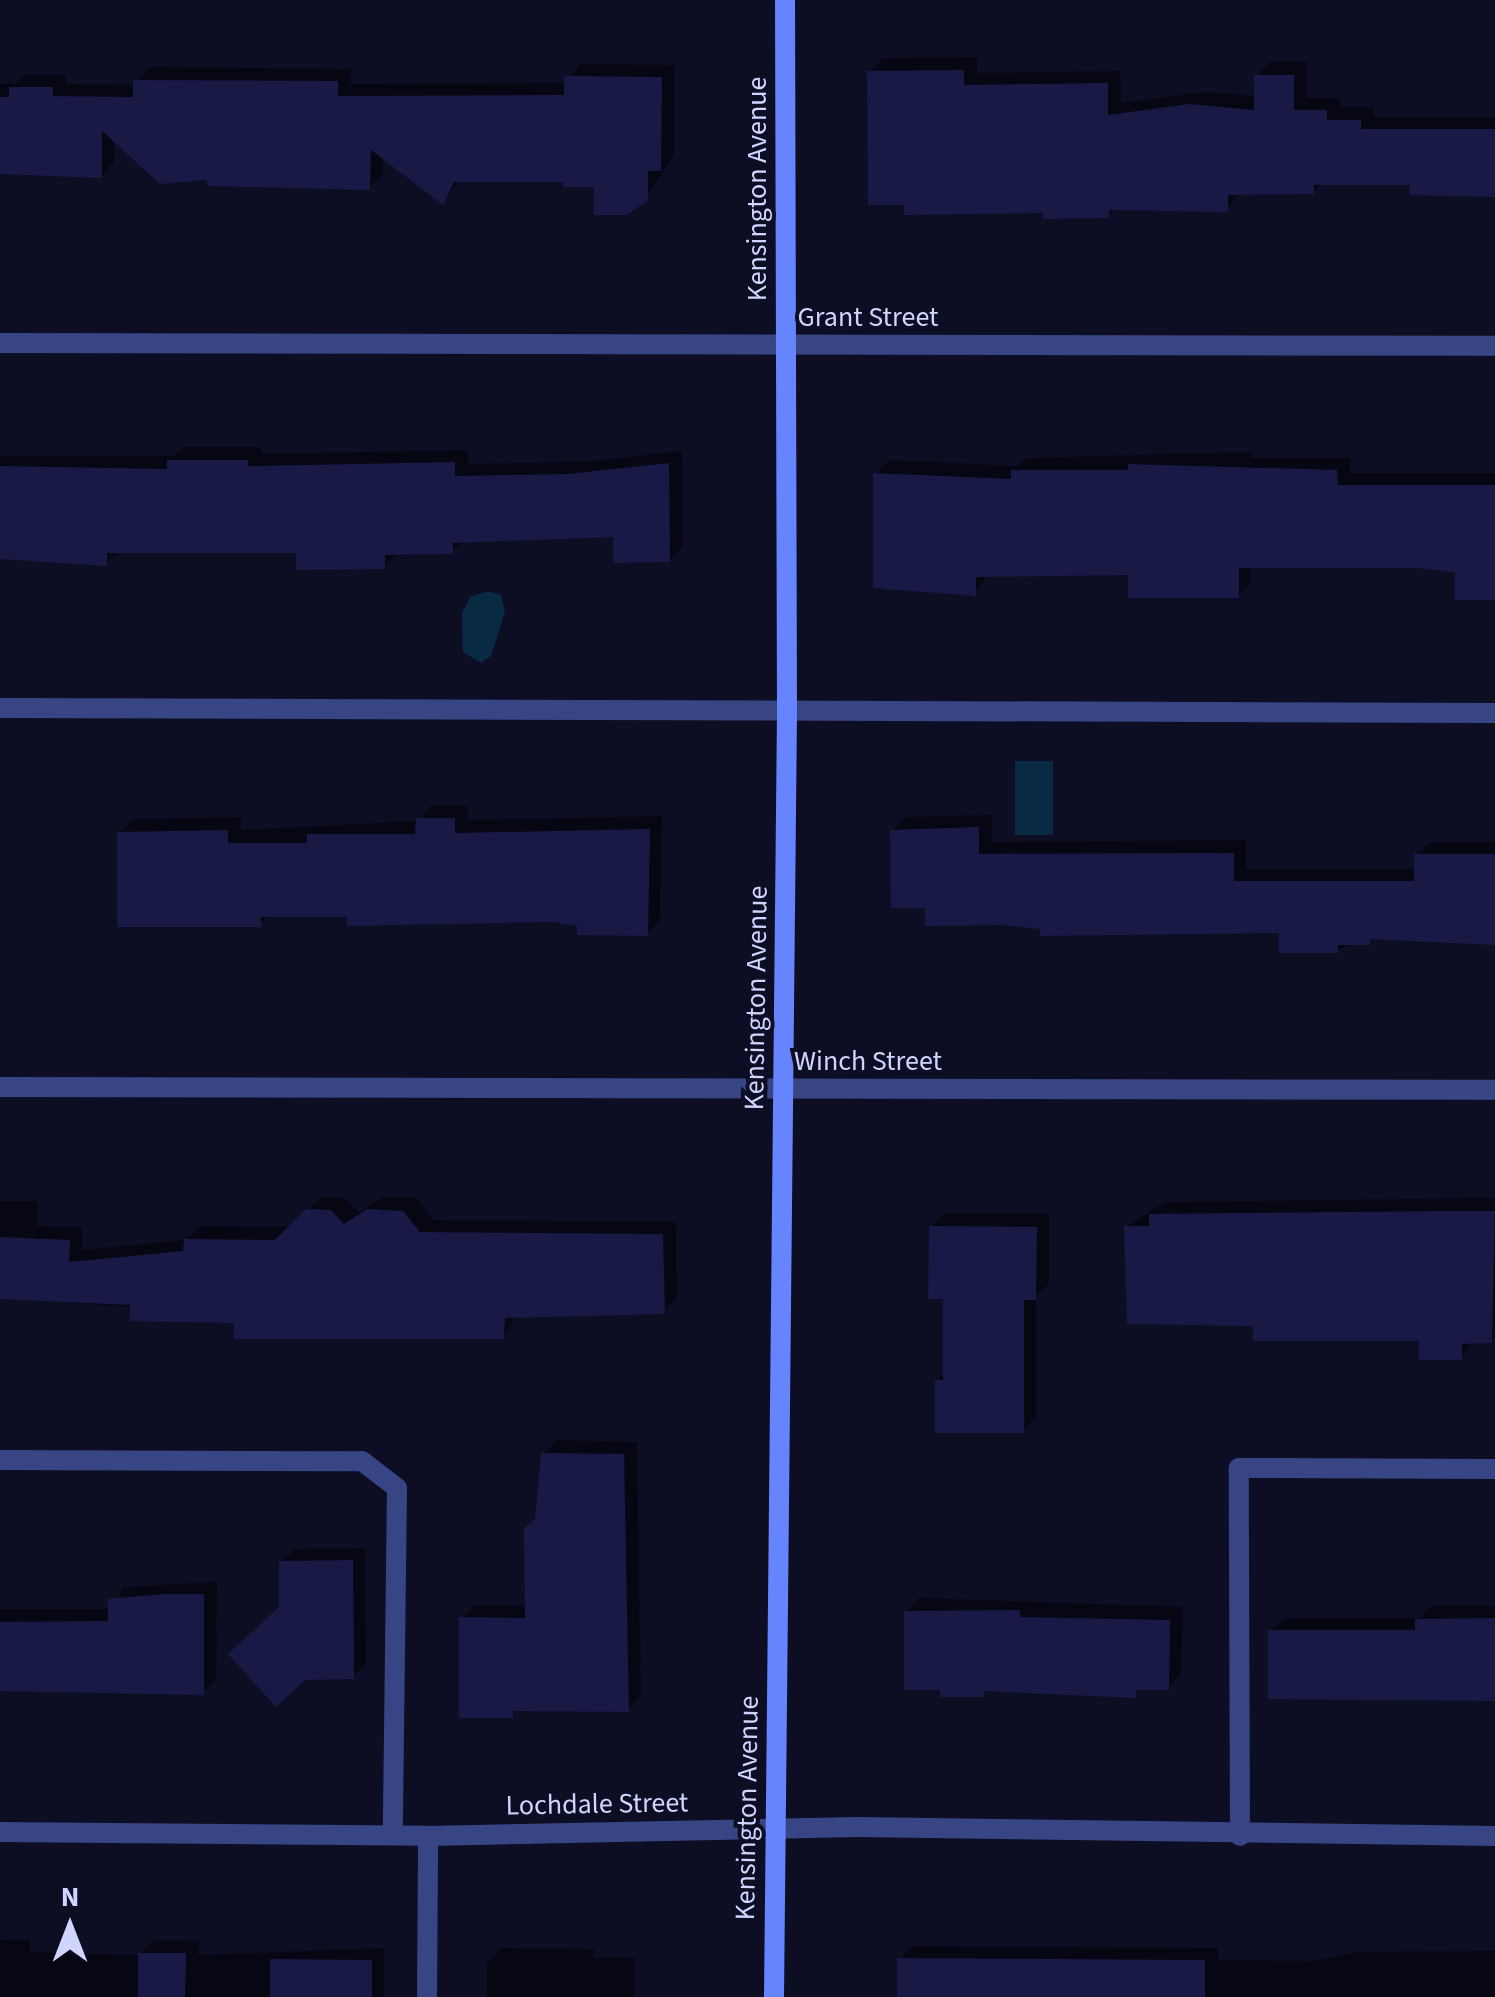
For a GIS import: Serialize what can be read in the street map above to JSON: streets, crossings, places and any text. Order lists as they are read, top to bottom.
{
  "streets": {
    "street": [
      "Kensington Avenue",
      "Grant Street",
      "Winch Street",
      "Lochdale Street"
    ]
  },
  "crossings": [
    ["Kensington Avenue", "Grant Street"],
    ["Kensington Avenue", "Winch Street"],
    ["Kensington Avenue", "Lochdale Street"]
  ],
  "north": "top"
}
